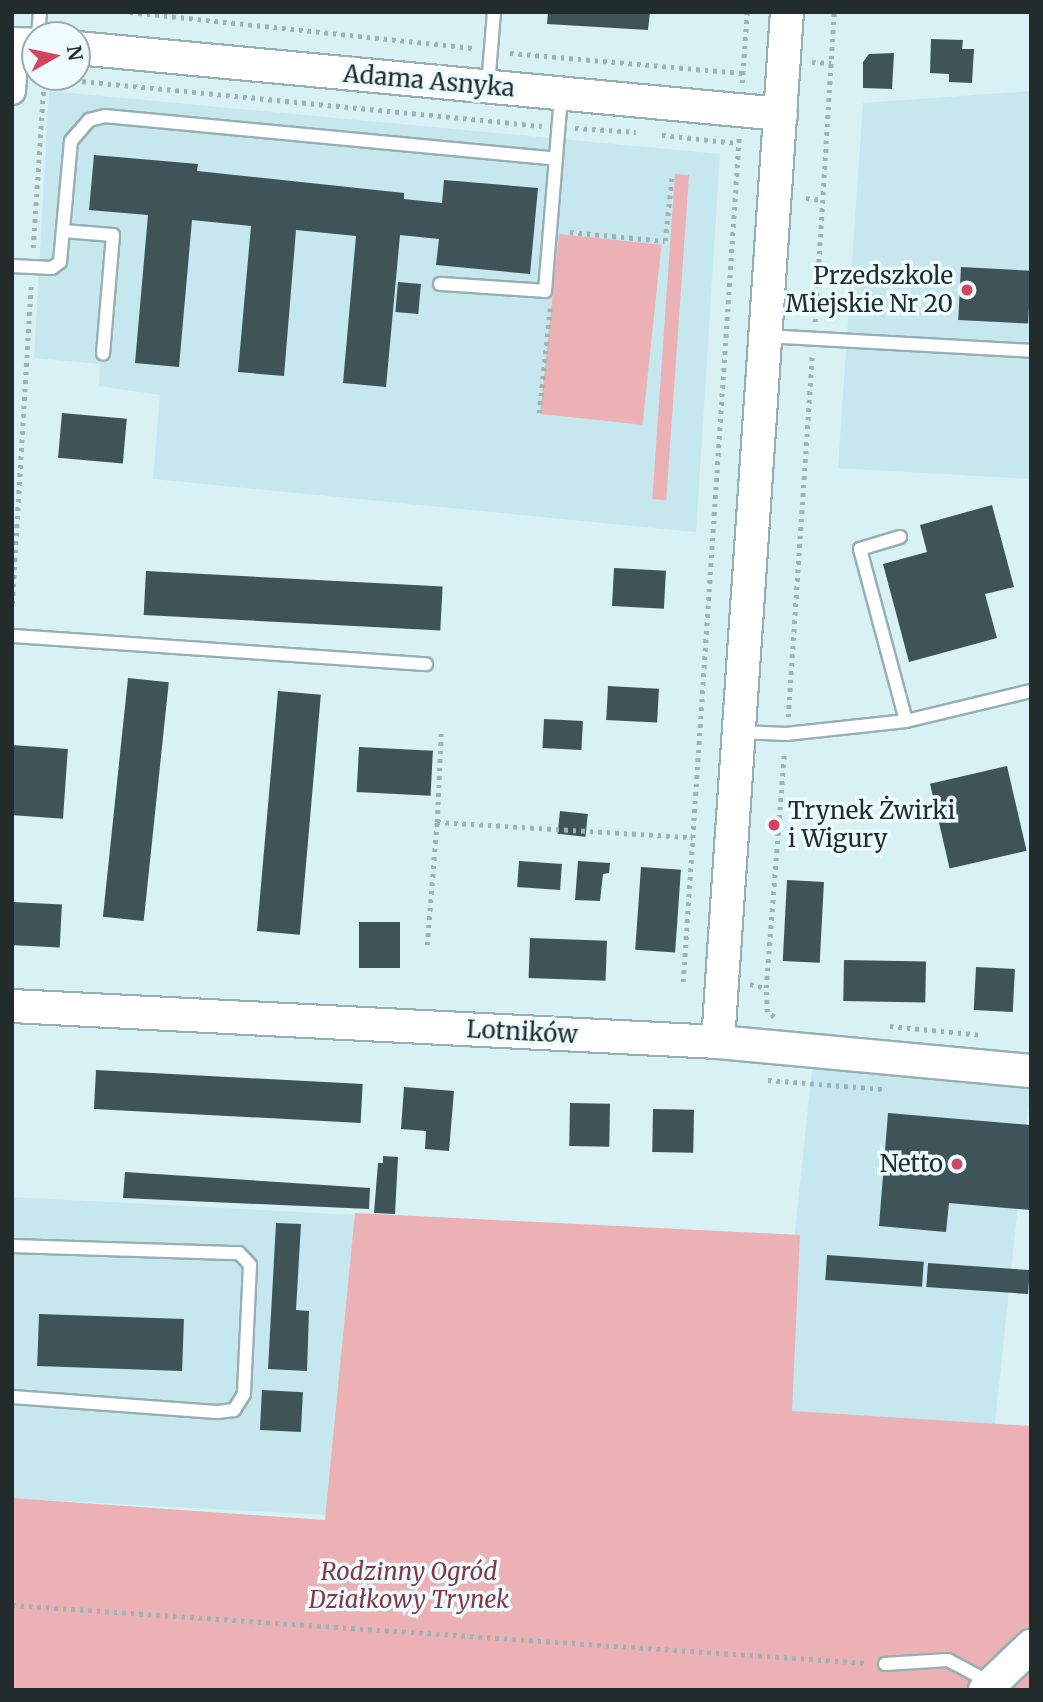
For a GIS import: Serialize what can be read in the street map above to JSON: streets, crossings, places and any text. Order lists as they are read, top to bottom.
{
  "streets": {
    "street": ["Adama Asnyka", "Lotników"]
  },
  "parks": ["Rodzinny Ogród Działkowy Trynek"],
  "places": ["Przedszkole Miejskie Nr 20", "Trynek Żwirki i Wigury", "Netto"],
  "north": "right"
}
